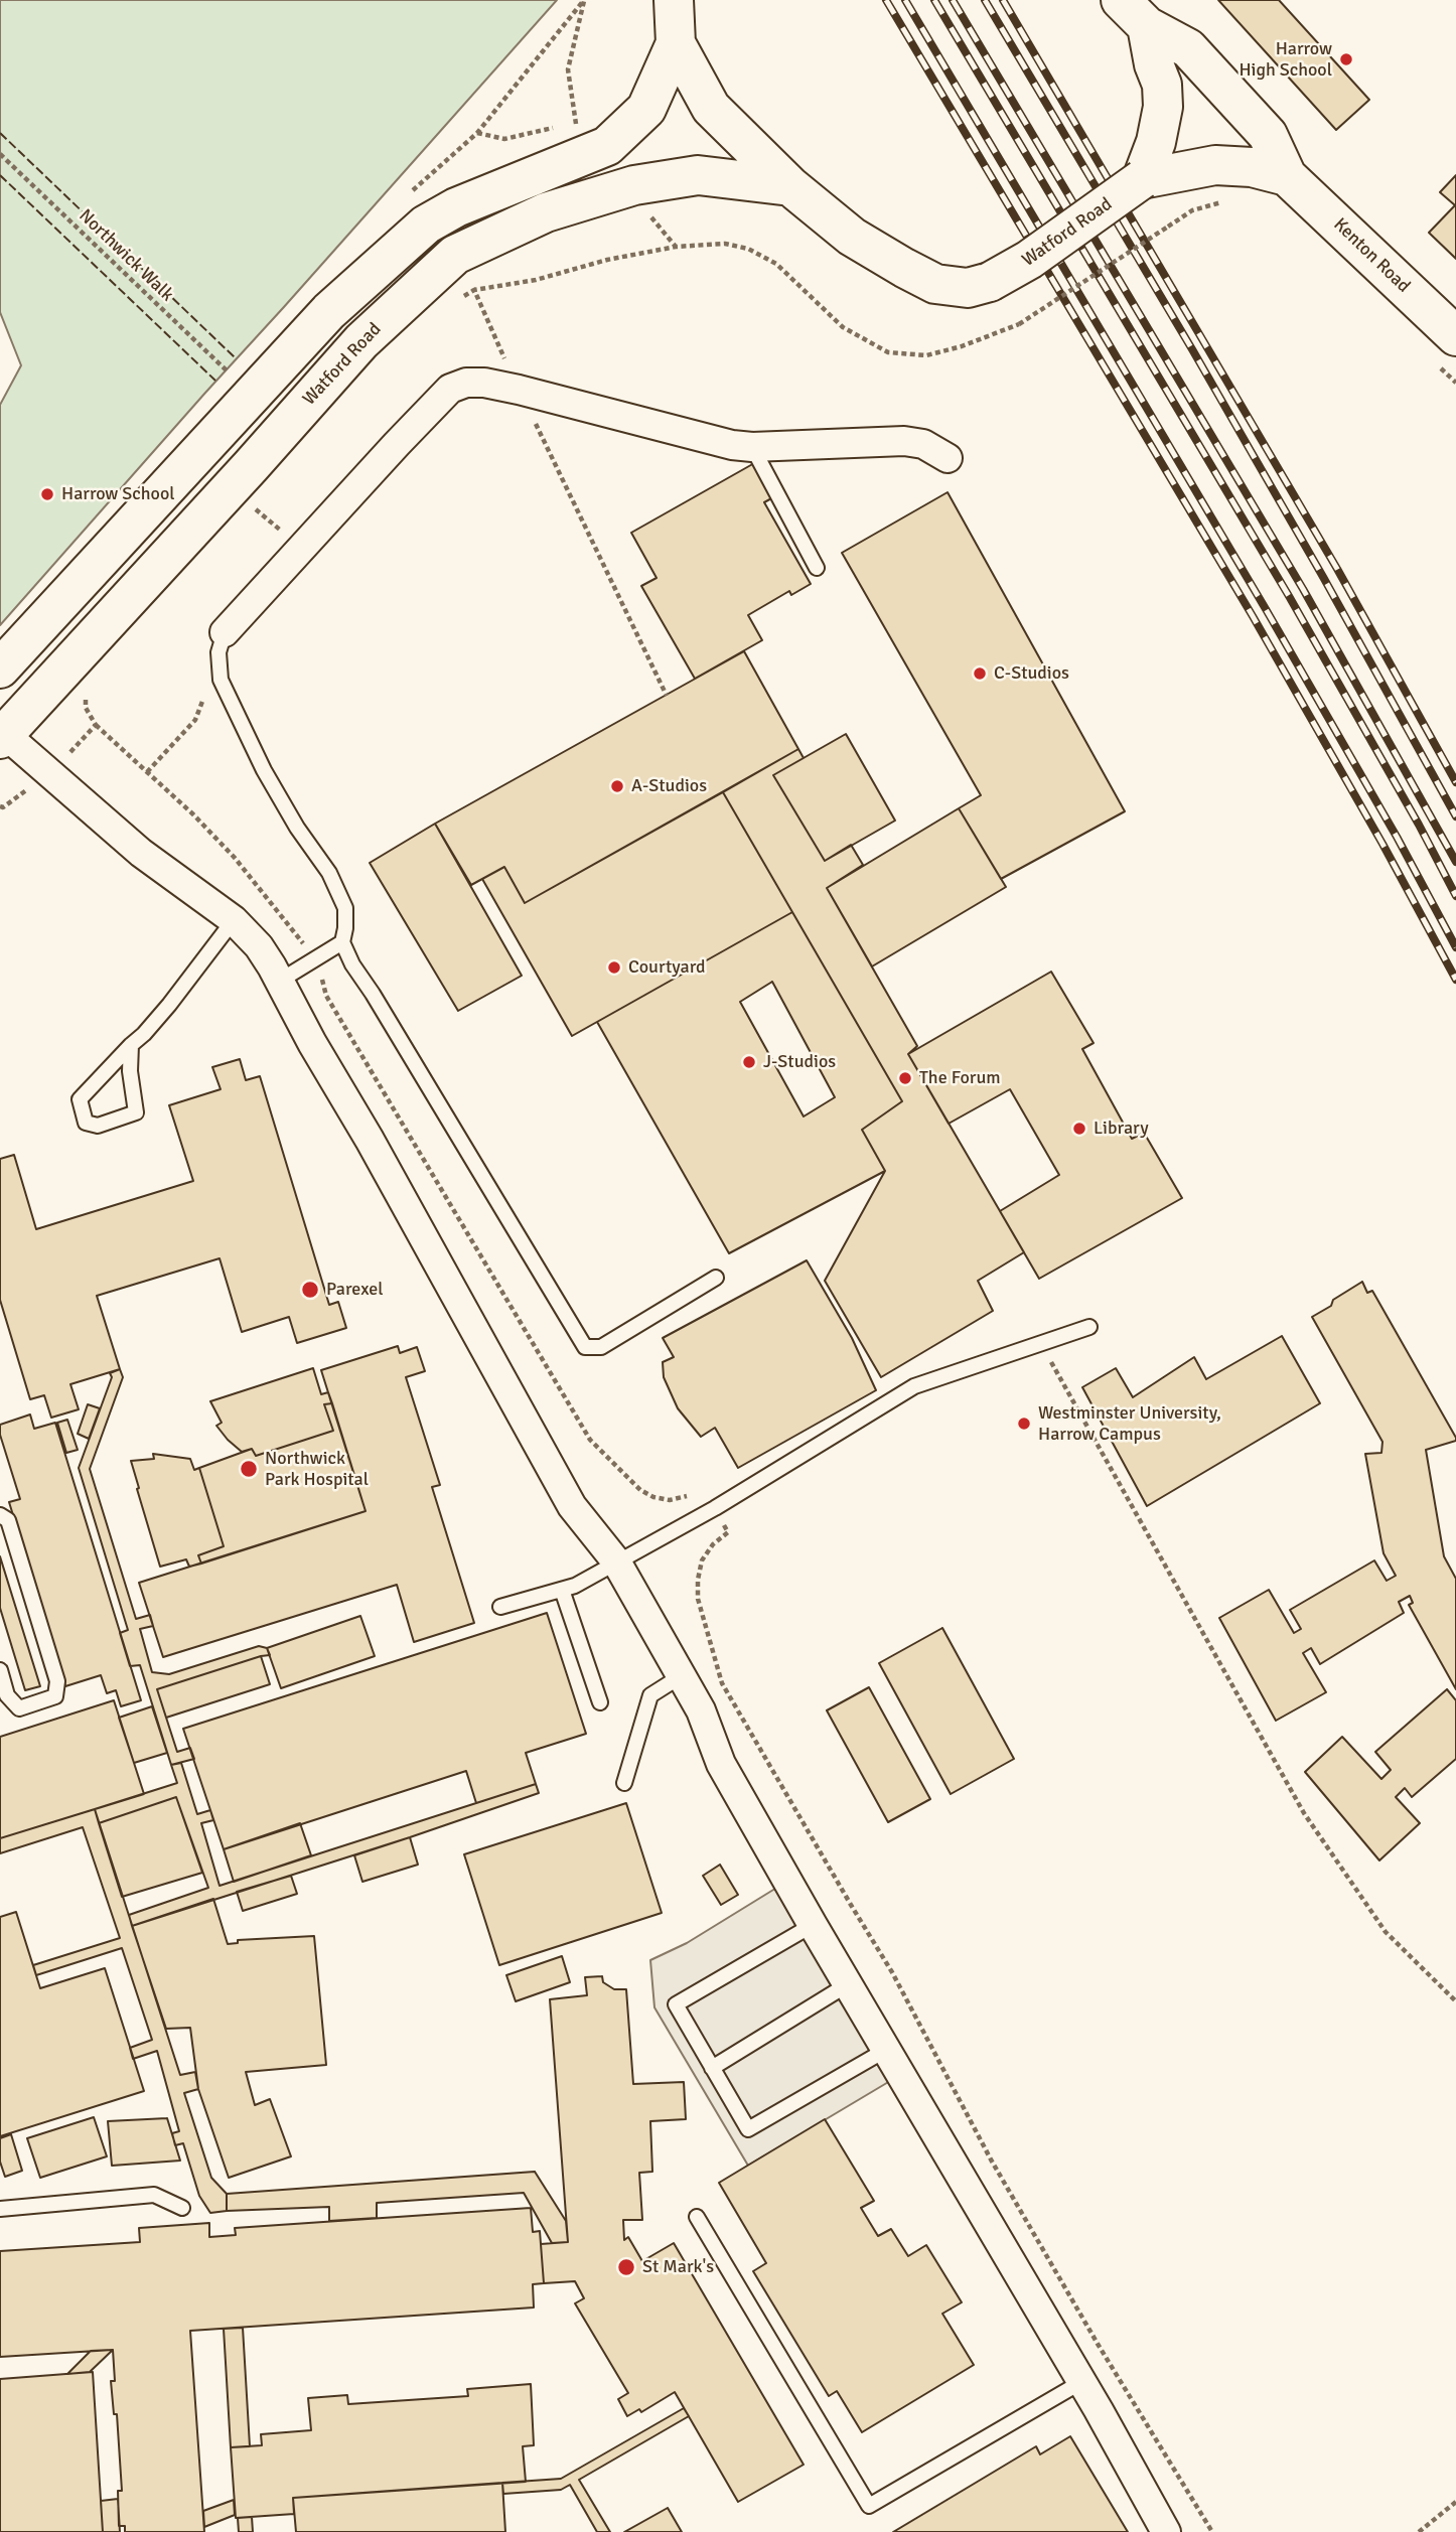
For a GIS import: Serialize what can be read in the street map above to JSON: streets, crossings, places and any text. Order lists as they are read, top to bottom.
{
  "streets": {
    "main road": ["Watford Road", "Kenton Road"],
    "path": ["Northwick Walk"]
  },
  "crossings": [
    ["Watford Road", "Kenton Road"]
  ],
  "places": [
    "Harrow High School",
    "Harrow School",
    "C-Studios",
    "A-Studios",
    "Courtyard",
    "J-Studios",
    "The Forum",
    "Library",
    "Parexel",
    "Westminster University, Harrow Campus",
    "Northwick Park Hospital",
    "St Mark's"
  ]
}
